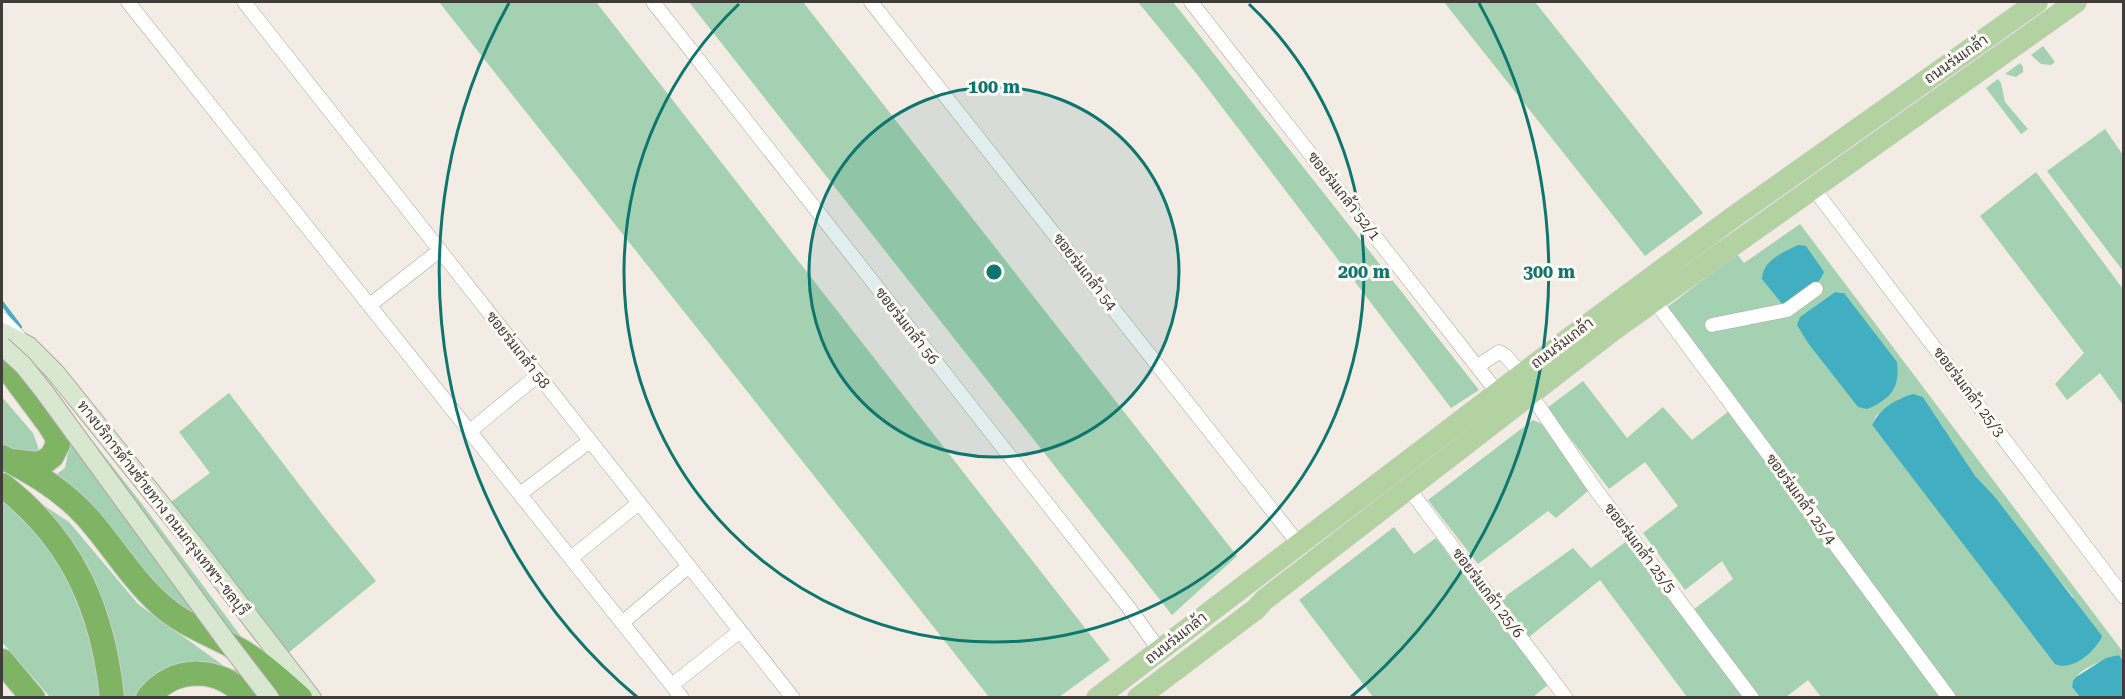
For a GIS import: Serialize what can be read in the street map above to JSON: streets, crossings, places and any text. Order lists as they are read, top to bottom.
{
  "streets": {
    "main road": ["ถนนร่มเกล้า", "ทางบริการด้านซ้ายทาง ถนนกรุงเทพฯ-ชลบุรี"],
    "street": [
      "ซอยร่มเกล้า 52/1",
      "ซอยร่มเกล้า 54",
      "ซอยร่มเกล้า 56",
      "ซอยร่มเกล้า 58",
      "ซอยร่มเกล้า 25/3",
      "ซอยร่มเกล้า 25/4",
      "ซอยร่มเกล้า 25/5",
      "ซอยร่มเกล้า 25/6"
    ]
  },
  "crossings": [
    ["ถนนร่มเกล้า", "ซอยร่มเกล้า 52/1"],
    ["ถนนร่มเกล้า", "ซอยร่มเกล้า 54"],
    ["ถนนร่มเกล้า", "ซอยร่มเกล้า 56"],
    ["ถนนร่มเกล้า", "ซอยร่มเกล้า 25/3"],
    ["ถนนร่มเกล้า", "ซอยร่มเกล้า 25/4"],
    ["ถนนร่มเกล้า", "ซอยร่มเกล้า 25/5"],
    ["ถนนร่มเกล้า", "ซอยร่มเกล้า 25/6"]
  ],
  "rings": ["100 m", "200 m", "300 m"]
}
